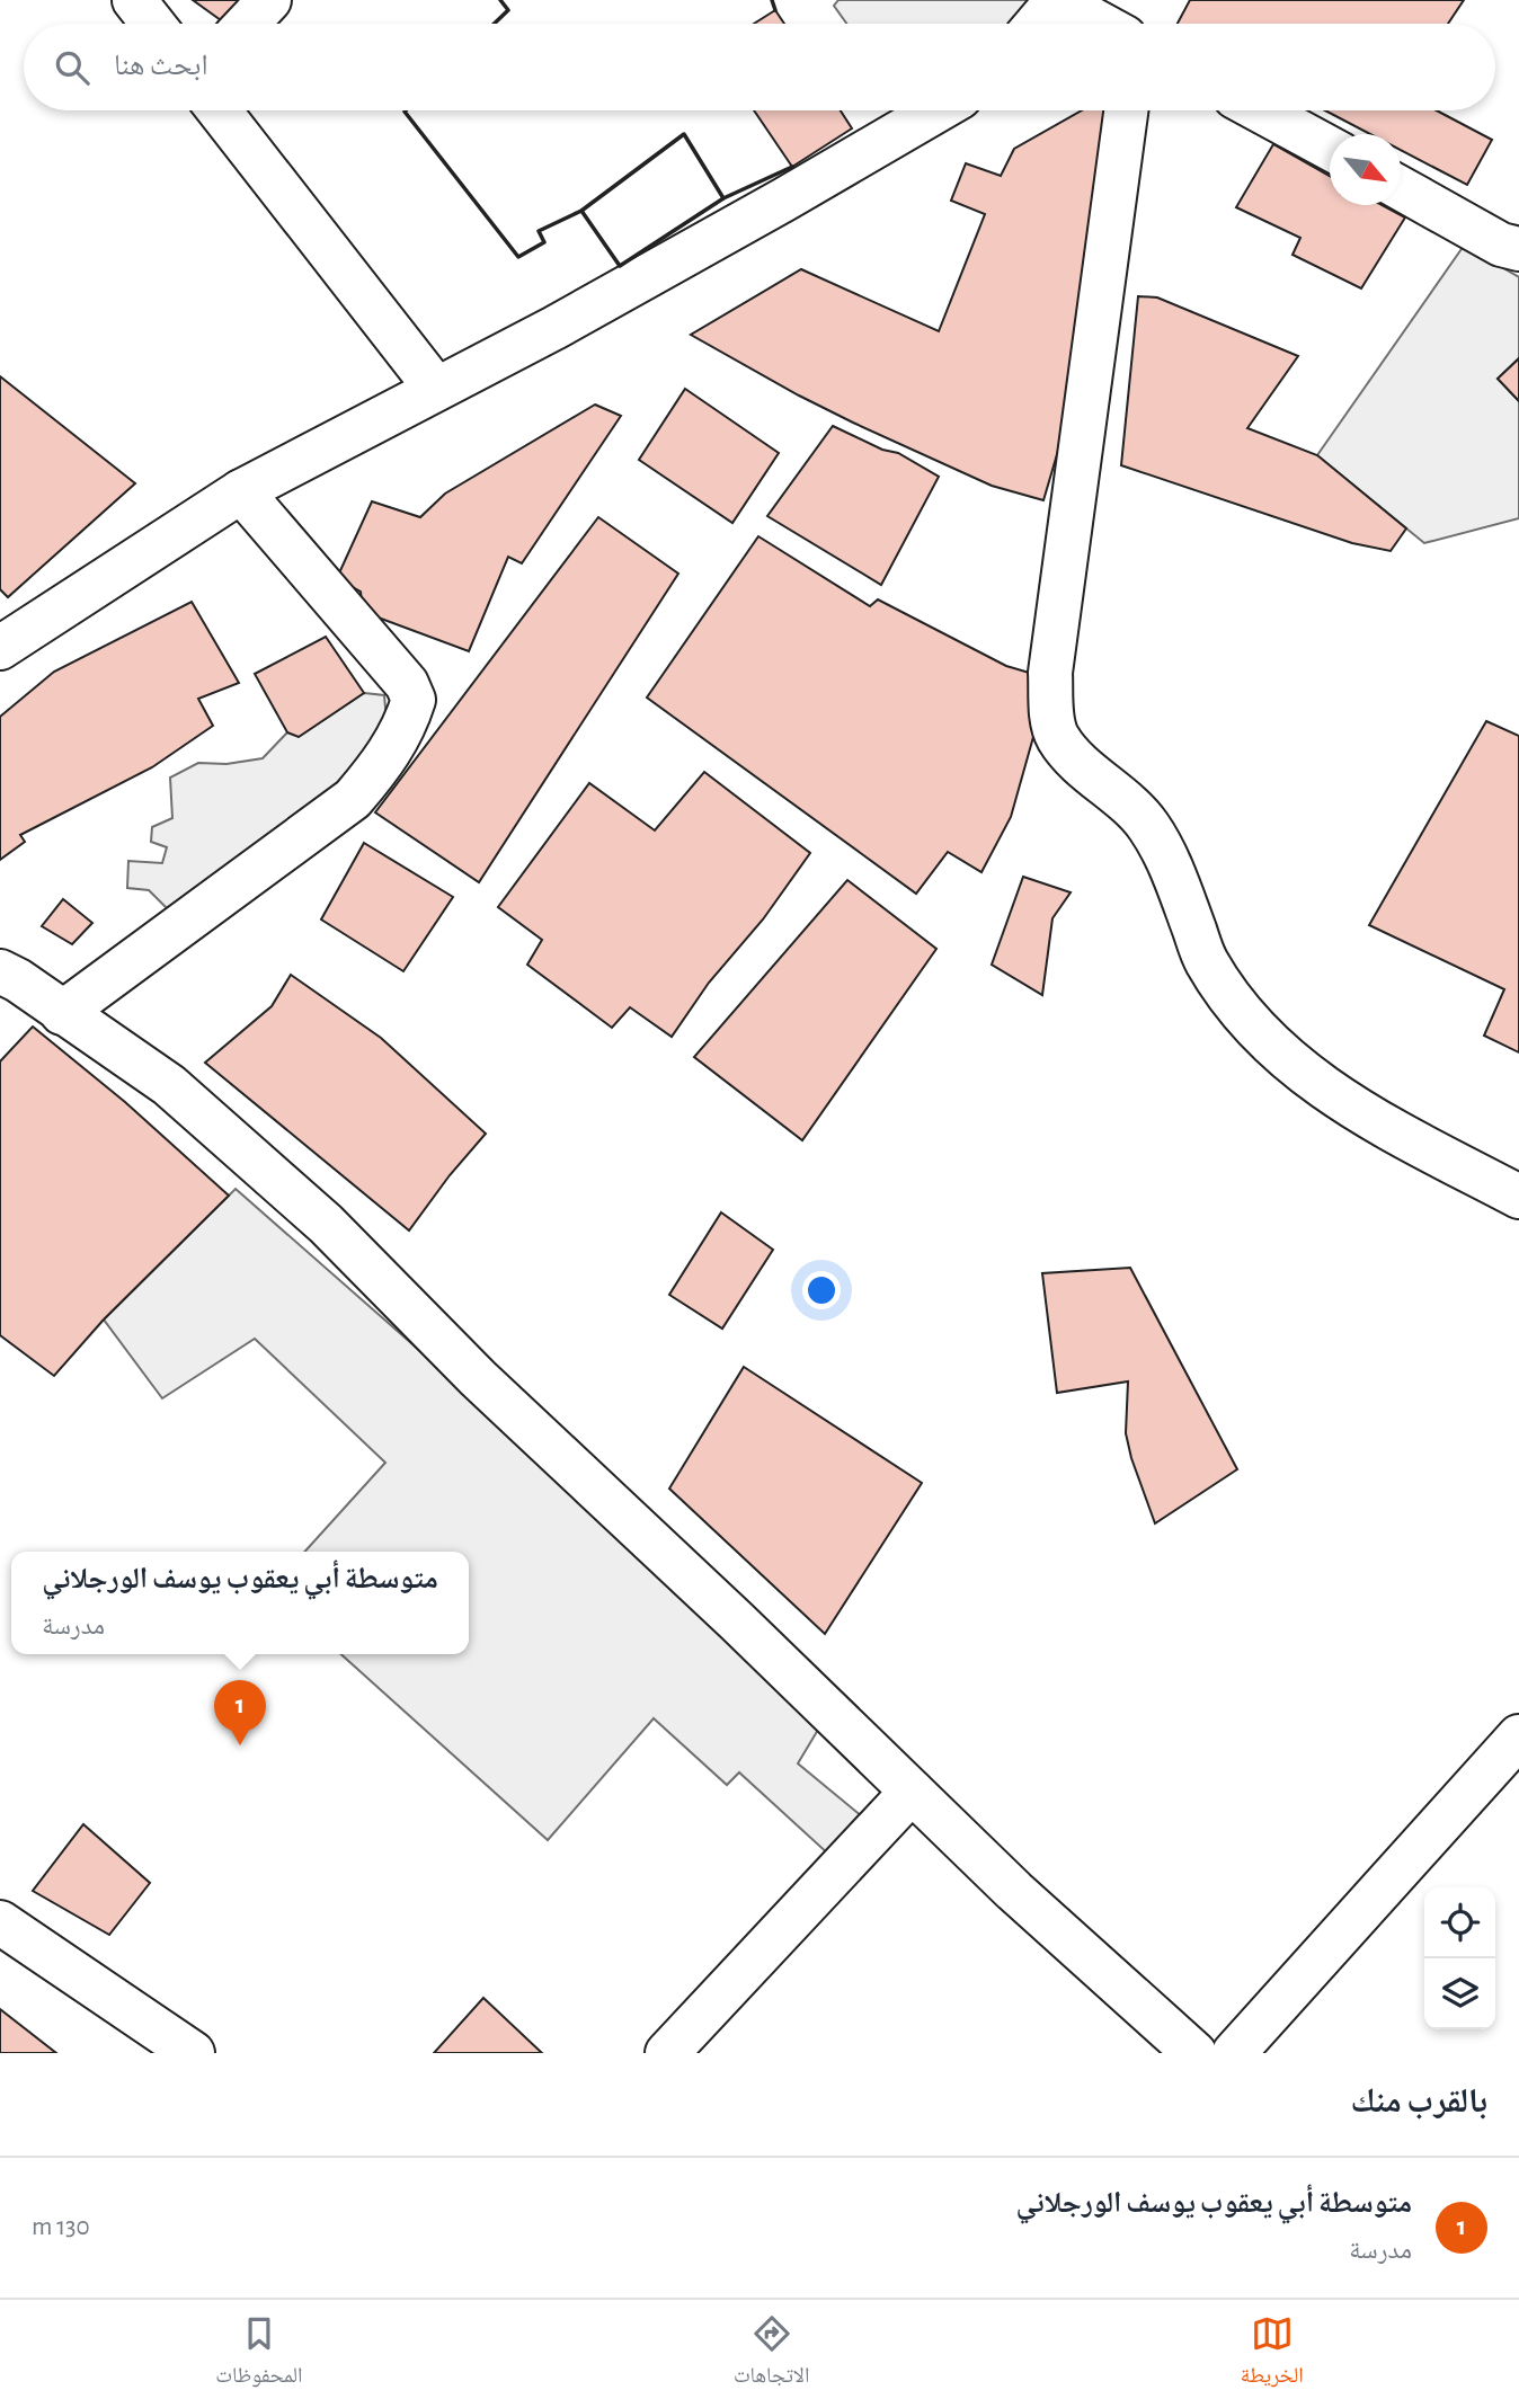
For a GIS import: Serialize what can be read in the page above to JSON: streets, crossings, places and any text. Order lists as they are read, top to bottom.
{
  "north": "bottom right",
  "page": {
    "search": "ابحث هنا",
    "popup": ["متوسطة أبي يعقوب يوسف الورجلاني", "مدرسة"],
    "pins": "1",
    "heading": "بالقرب منك",
    "list": [
      {
        "mark": "1",
        "name": "متوسطة أبي يعقوب يوسف الورجلاني",
        "note": "مدرسة",
        "value": "130 m"
      }
    ],
    "nav": ["الخريطة", "الاتجاهات", "المحفوظات"]
  }
}
